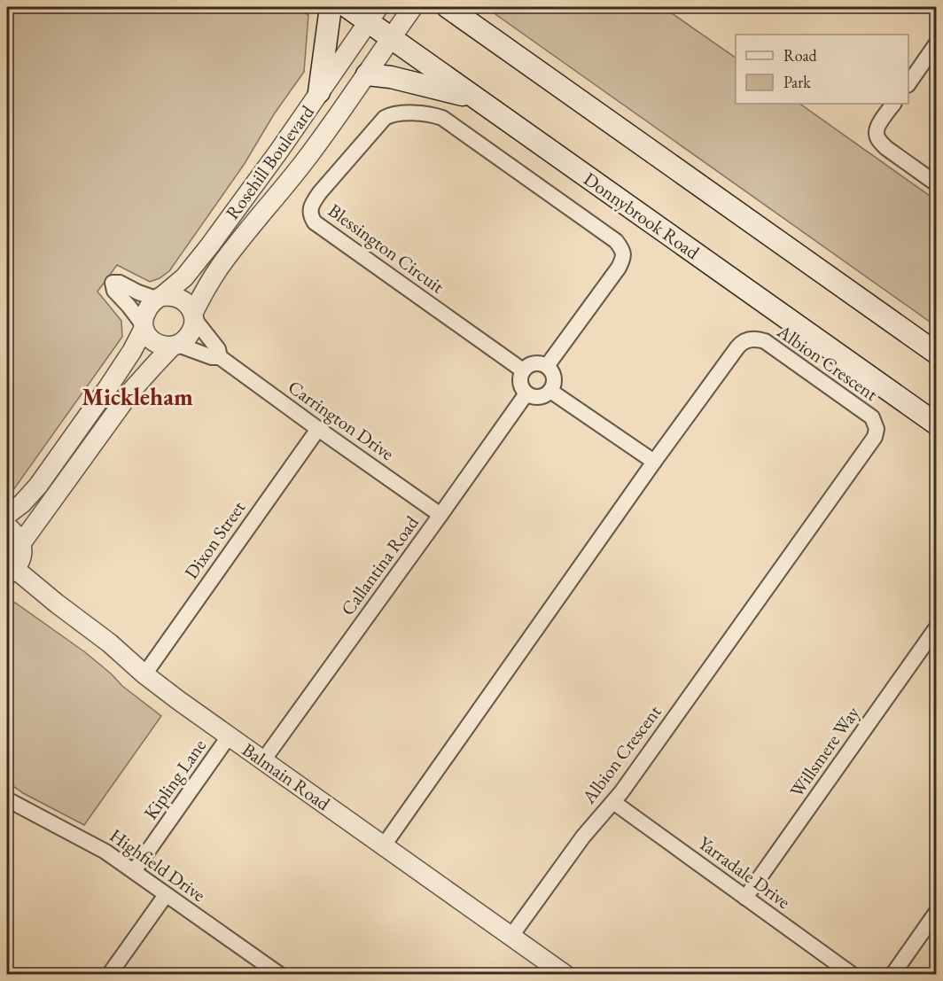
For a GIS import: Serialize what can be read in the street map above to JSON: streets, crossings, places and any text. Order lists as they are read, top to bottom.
{
  "streets": {
    "main road": ["Donnybrook Road"],
    "street": [
      "Rosehill Boulevard",
      "Blessington Circuit",
      "Albion Crescent",
      "Carrington Drive",
      "Dixon Street",
      "Callantina Road",
      "Willsmere Way",
      "Balmain Road",
      "Kipling Lane",
      "Highfield Drive",
      "Yarradale Drive"
    ]
  },
  "crossings": [
    ["Rosehill Boulevard", "Donnybrook Road"],
    ["Rosehill Boulevard", "Carrington Drive"],
    ["Blessington Circuit", "Callantina Road"],
    ["Albion Crescent", "Balmain Road"],
    ["Albion Crescent", "Yarradale Drive"],
    ["Carrington Drive", "Dixon Street"],
    ["Carrington Drive", "Callantina Road"],
    ["Dixon Street", "Balmain Road"],
    ["Callantina Road", "Balmain Road"],
    ["Willsmere Way", "Yarradale Drive"],
    ["Balmain Road", "Kipling Lane"],
    ["Kipling Lane", "Highfield Drive"]
  ],
  "districts": ["Mickleham"],
  "legend": ["Road", "Park"]
}
